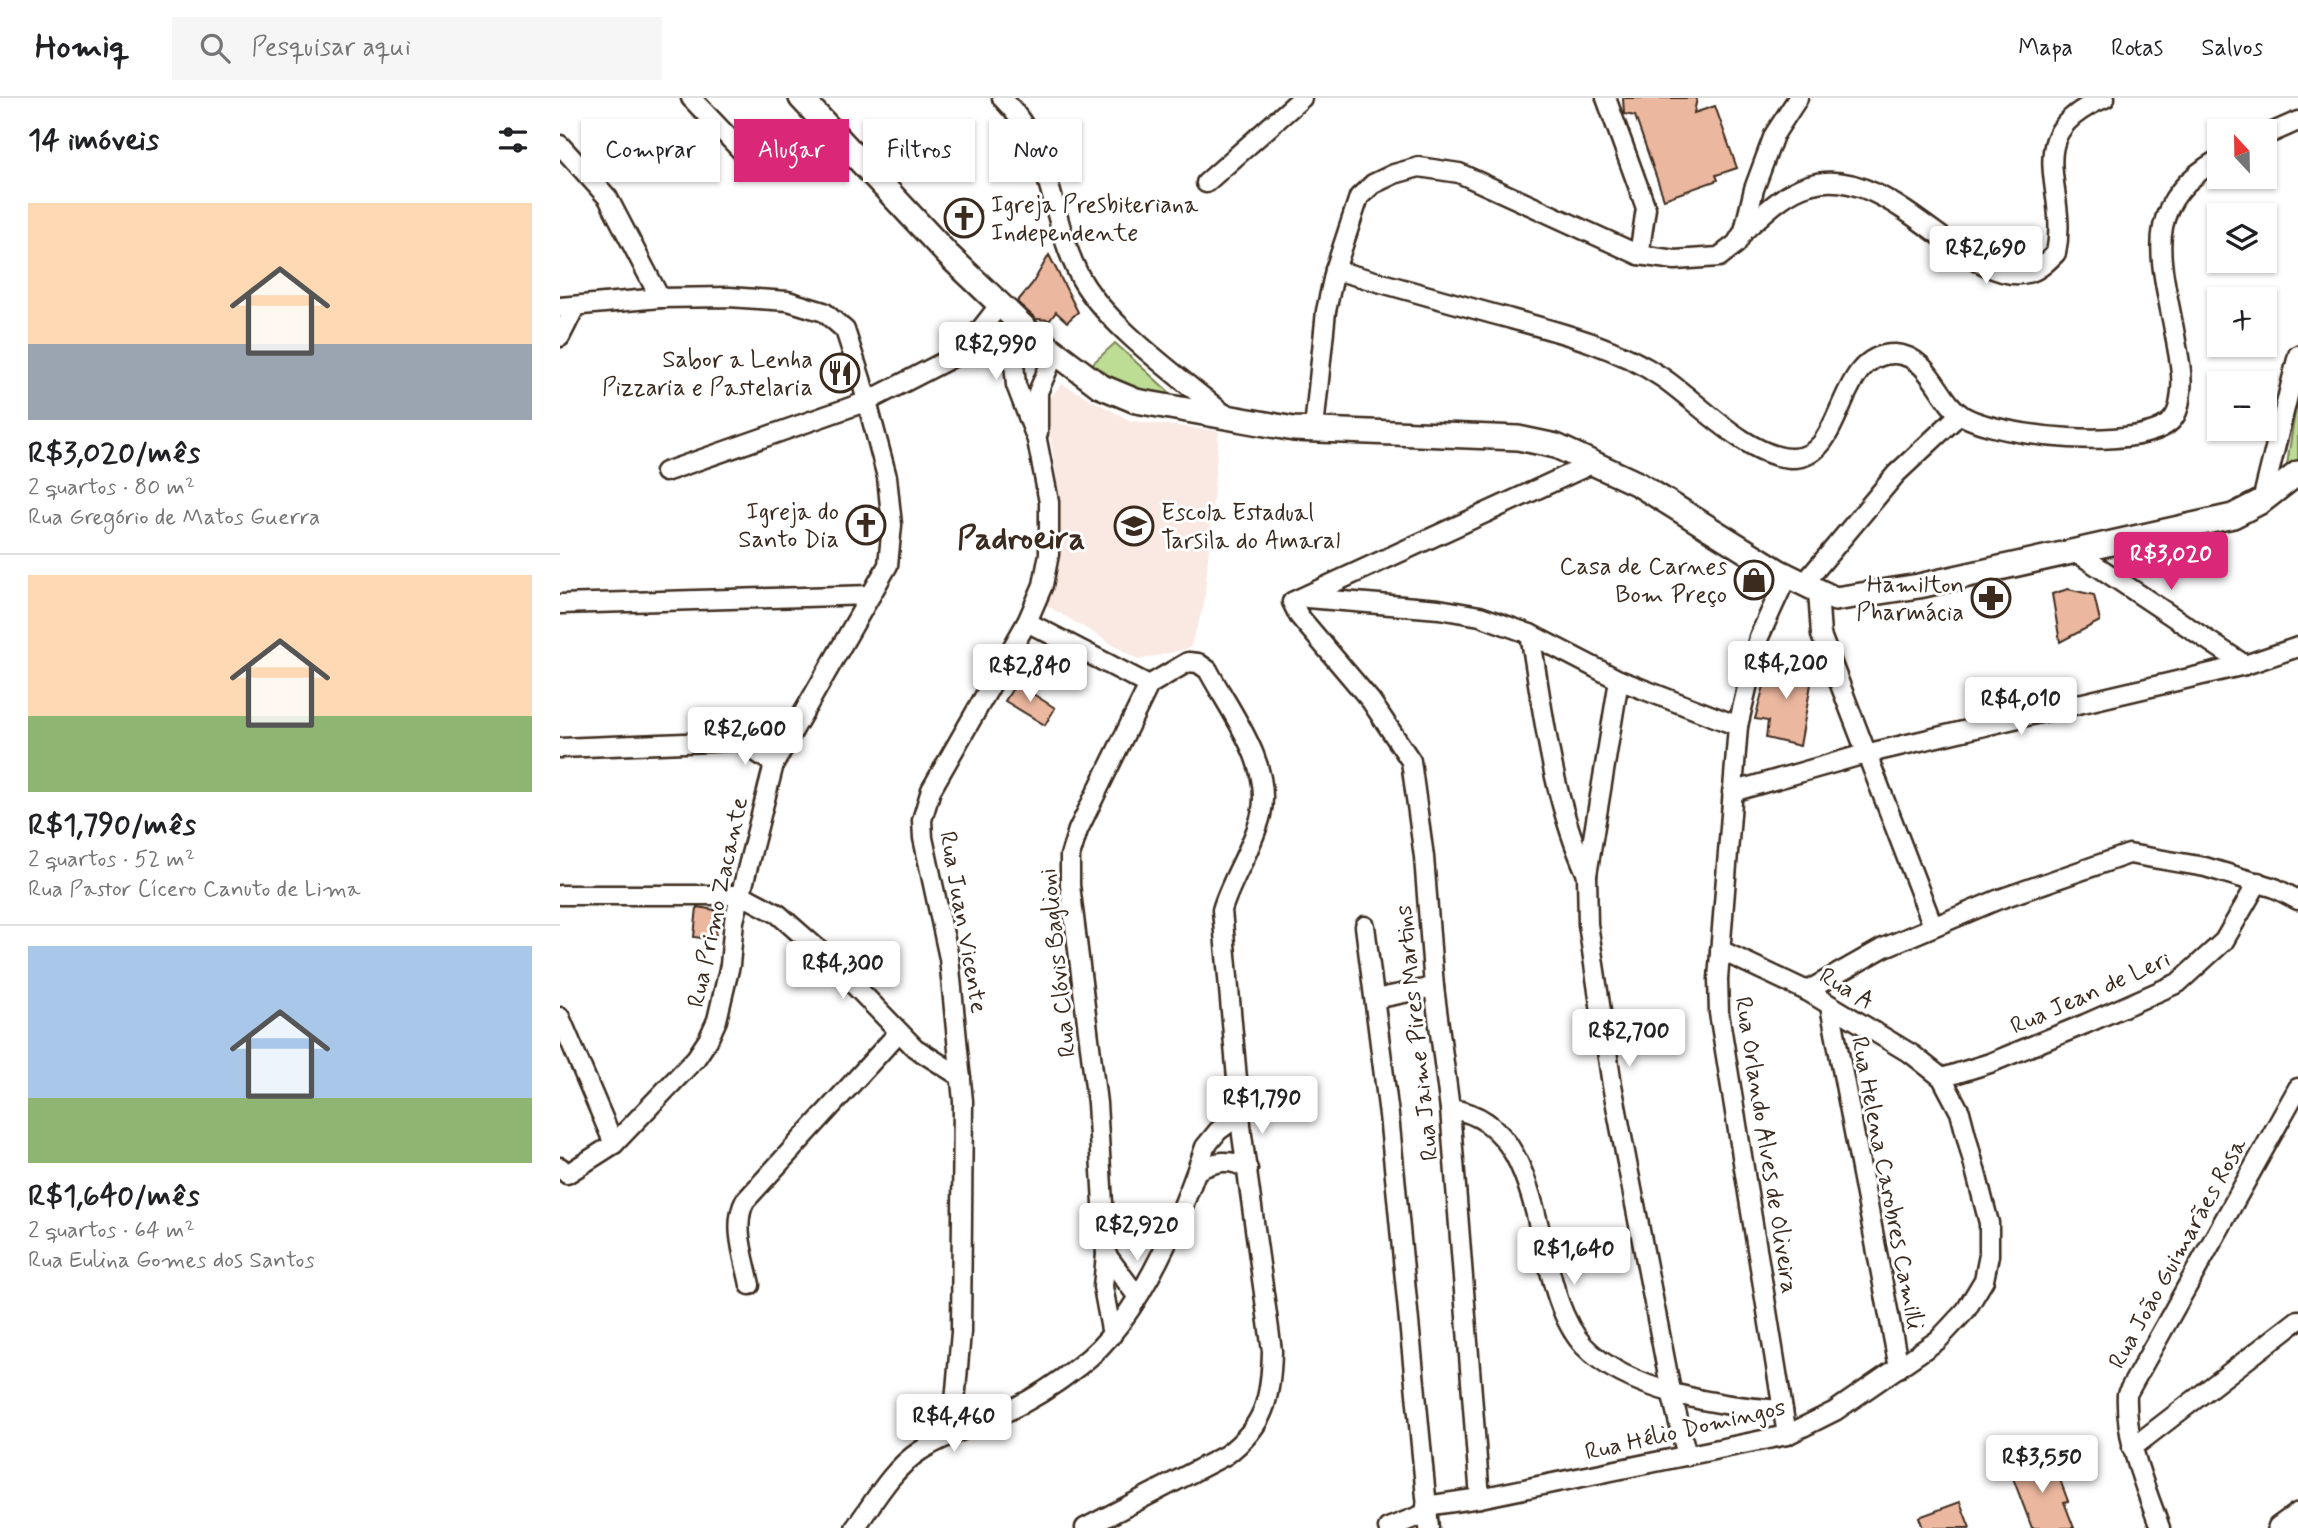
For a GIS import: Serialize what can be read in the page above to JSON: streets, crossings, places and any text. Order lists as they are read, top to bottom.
{
  "streets": {
    "street": [
      "Rua Primo Zacante",
      "Rua Juan Vicente",
      "Rua Clóvis Baglioni",
      "Rua A",
      "Rua Jean de Leri",
      "Rua Jaime Pires Martins",
      "Rua Orlando Alves de Oliveira",
      "Rua Helena Carobres Camilli",
      "Rua João Guimarães Rosa",
      "Rua Hélio Domingos"
    ]
  },
  "crossings": [
    ["Rua A", "Rua Jean de Leri"],
    ["Rua A", "Rua Orlando Alves de Oliveira"],
    ["Rua A", "Rua Helena Carobres Camilli"],
    ["Rua A", "Rua Hélio Domingos"],
    ["Rua Jean de Leri", "Rua Hélio Domingos"],
    ["Rua Jaime Pires Martins", "Rua Hélio Domingos"],
    ["Rua Orlando Alves de Oliveira", "Rua Hélio Domingos"],
    ["Rua Helena Carobres Camilli", "Rua Hélio Domingos"]
  ],
  "districts": ["Padroeira"],
  "places": {
    "church": ["Igreja Presbiteriana Independente", "Igreja do Santo Dia"],
    "restaurant": ["Sabor a Lenha Pizzaria e Pastelaria"],
    "school or university": ["Escola Estadual Tarsila do Amaral"],
    "shop": ["Casa de Carnes Bom Preço"],
    "pharmacy": ["Hamilton Pharmácia"]
  },
  "north": "top",
  "page": {
    "header": "Homiq",
    "search": "Pesquisar aqui",
    "nav": ["Mapa", "Rotas", "Salvos"],
    "heading": "14 imóveis",
    "map_buttons": ["+", "−"],
    "chip": [
      "Comprar",
      "Alugar",
      "Filtros",
      "Novo"
    ],
    "list": [
      {
        "name": "R$3,020/mês",
        "note": "2 quartos · 80 m² · Rua Gregório de Matos Guerra"
      },
      {
        "name": "R$1,790/mês",
        "note": "2 quartos · 52 m² · Rua Pastor Cícero Canuto de Lima"
      },
      {
        "name": "R$1,640/mês",
        "note": "2 quartos · 64 m² · Rua Eulina Gomes dos Santos"
      }
    ],
    "price": [
      "R$2,690",
      "R$2,990",
      "R$3,020",
      "R$4,200",
      "R$2,840",
      "R$4,010",
      "R$2,600",
      "R$4,300",
      "R$2,700",
      "R$1,790",
      "R$2,920",
      "R$1,640",
      "R$4,460",
      "R$3,550"
    ]
  }
}
